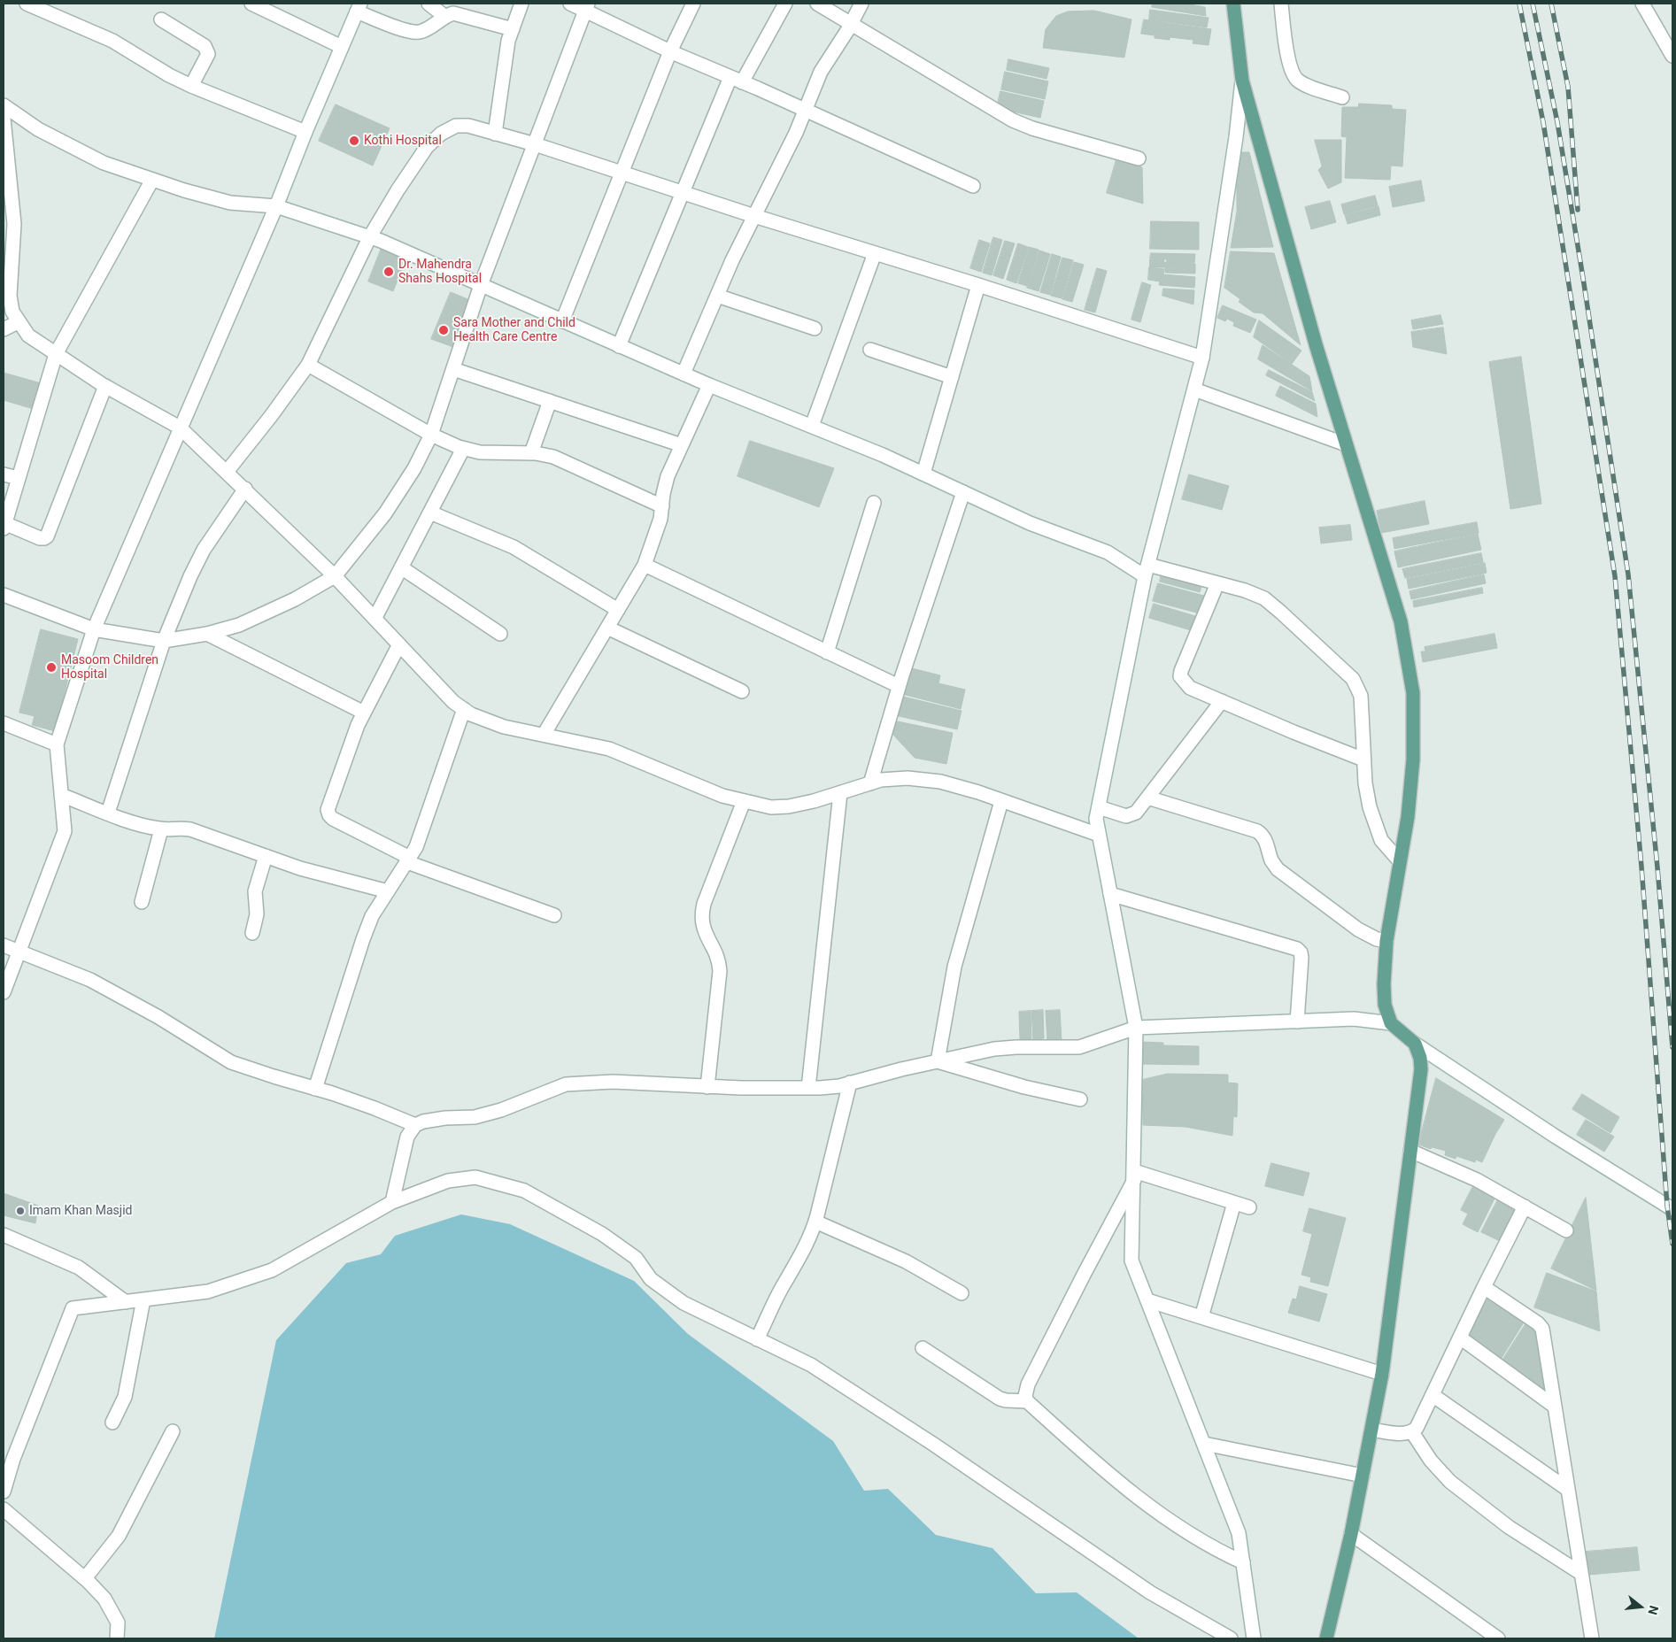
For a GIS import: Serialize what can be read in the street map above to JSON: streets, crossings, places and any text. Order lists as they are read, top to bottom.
{
  "places": [
    "Kothi Hospital",
    "Dr. Mahendra Shahs Hospital",
    "Sara Mother and Child Health Care Centre",
    "Masoom Children Hospital",
    "Imam Khan Masjid"
  ],
  "north": "right"
}
